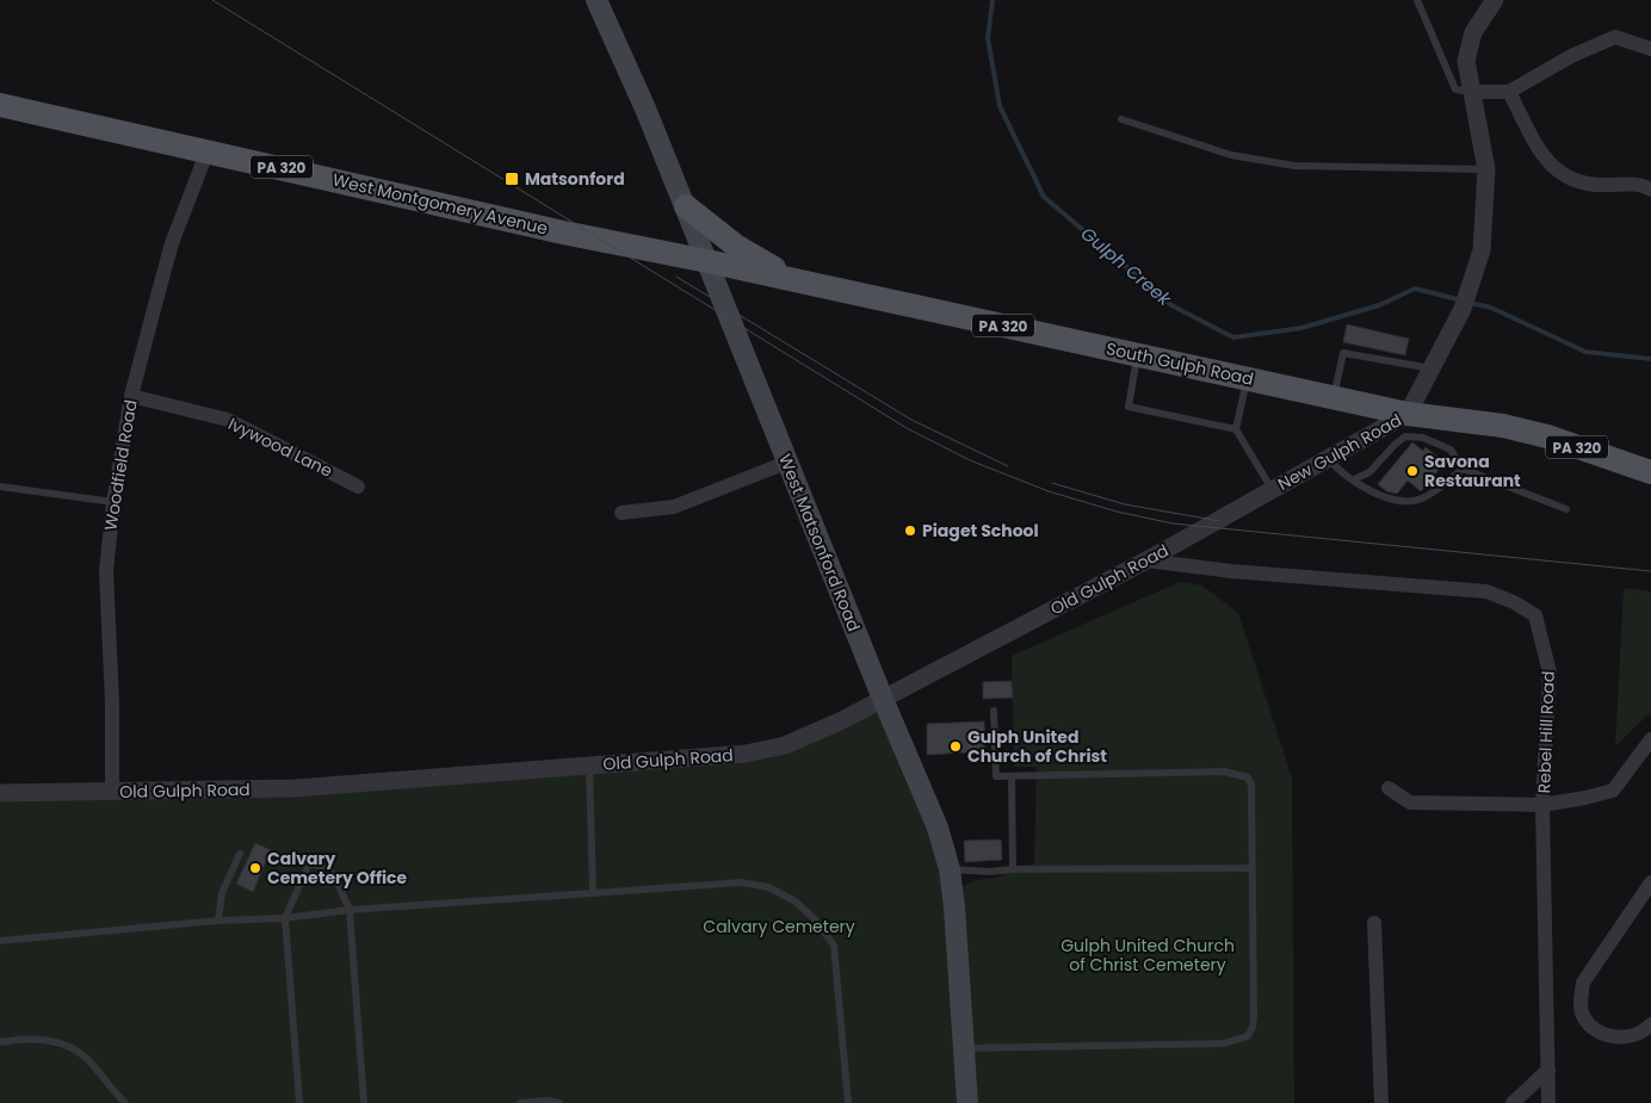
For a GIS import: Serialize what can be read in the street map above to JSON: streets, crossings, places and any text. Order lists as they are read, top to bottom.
{
  "streets": {
    "main road": [
      "PA 320",
      "West Montgomery Avenue",
      "South Gulph Road",
      "West Matsonford Road"
    ],
    "street": [
      "Ivywood Lane",
      "New Gulph Road",
      "Woodfield Road",
      "Old Gulph Road",
      "Rebel Hill Road"
    ]
  },
  "crossings": [
    ["West Montgomery Avenue", "South Gulph Road"],
    ["West Montgomery Avenue", "Woodfield Road"],
    ["West Montgomery Avenue", "West Matsonford Road"],
    ["South Gulph Road", "New Gulph Road"],
    ["South Gulph Road", "West Matsonford Road"],
    ["Ivywood Lane", "Woodfield Road"],
    ["New Gulph Road", "Old Gulph Road"],
    ["Woodfield Road", "Old Gulph Road"],
    ["West Matsonford Road", "Old Gulph Road"],
    ["Old Gulph Road", "Rebel Hill Road"]
  ],
  "water": ["Gulph Creek"],
  "parks": ["Calvary Cemetery", "Gulph United Church of Christ Cemetery"],
  "places": {
    "transit": ["Matsonford"],
    "other": [
      "Savona Restaurant",
      "Piaget School",
      "Gulph United Church of Christ",
      "Calvary Cemetery Office"
    ]
  }
}
